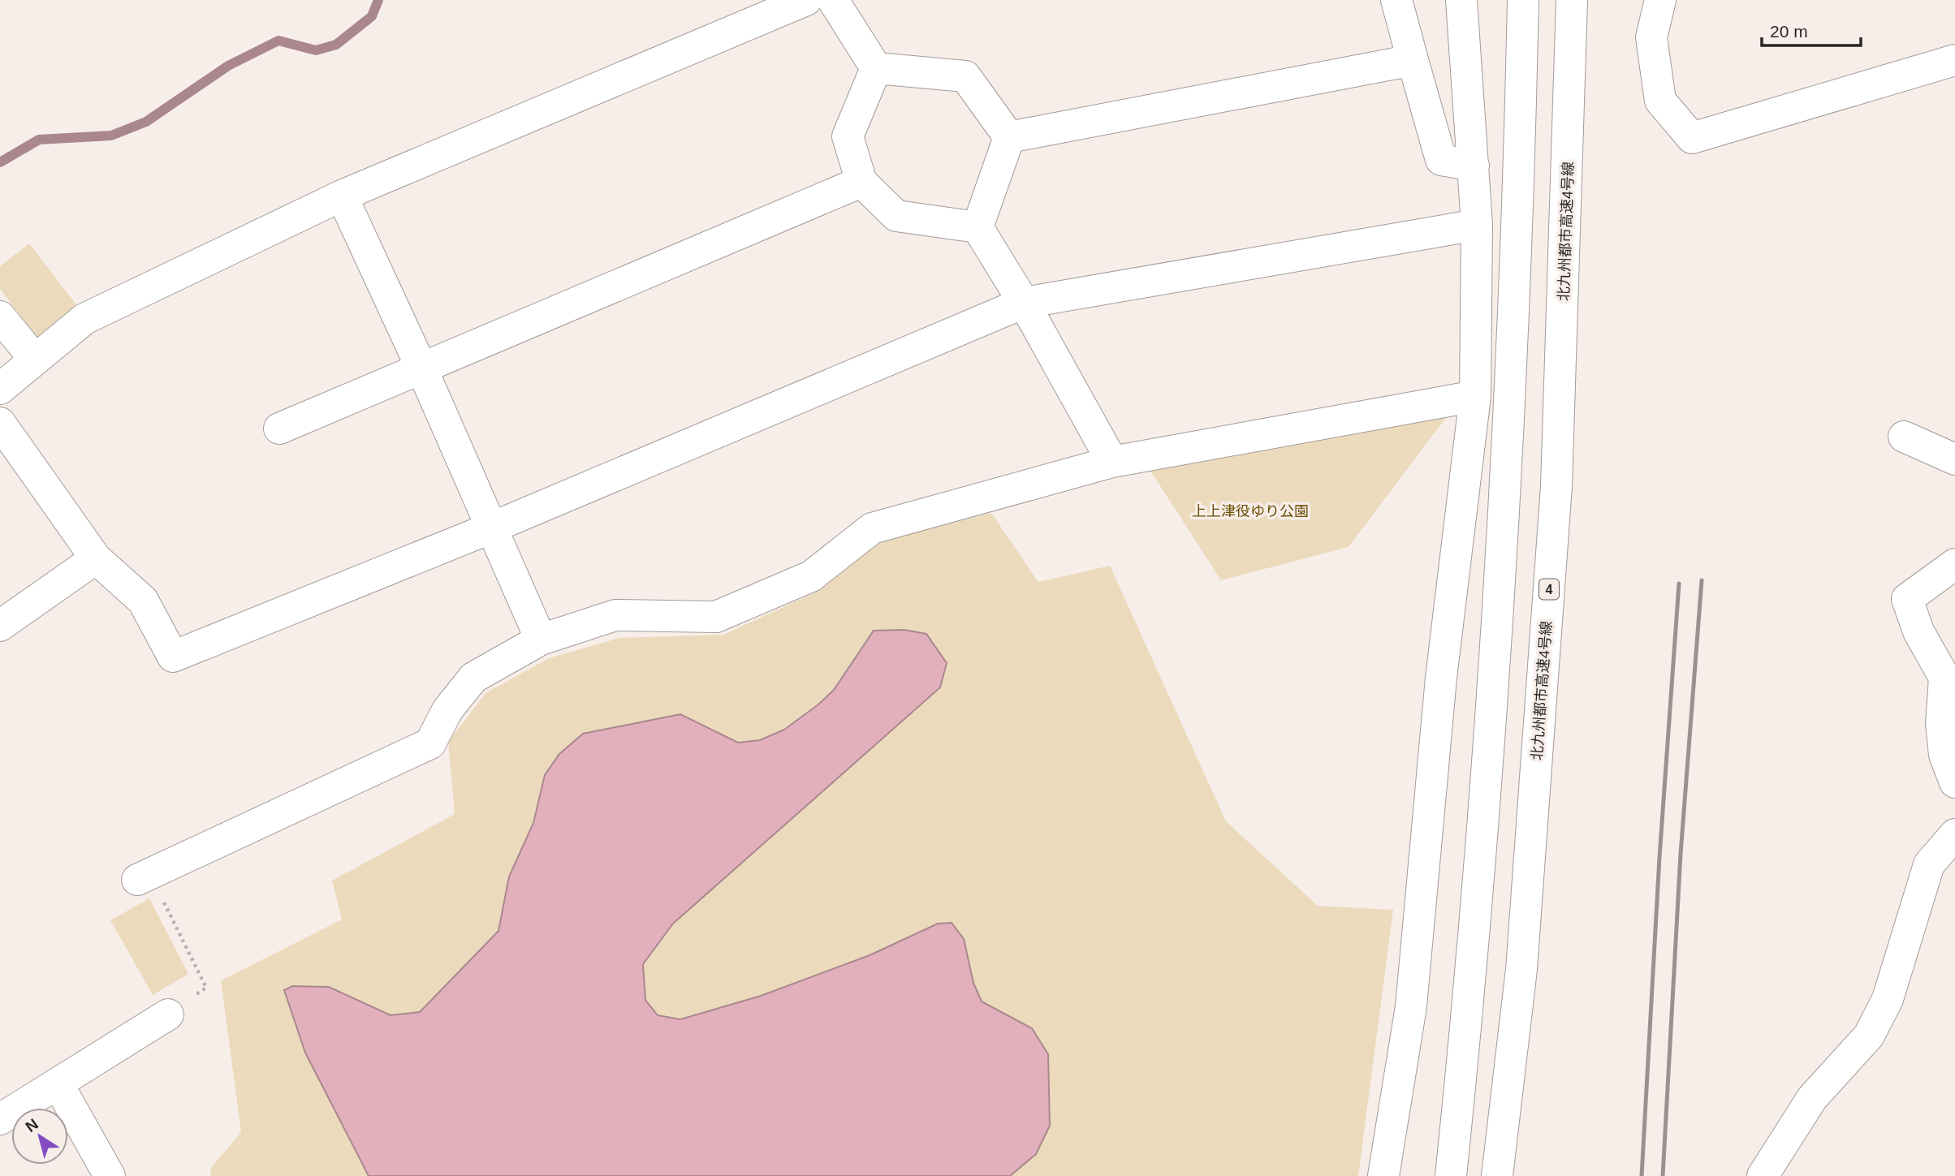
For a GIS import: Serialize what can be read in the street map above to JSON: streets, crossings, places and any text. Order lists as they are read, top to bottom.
{
  "streets": {
    "main road": ["北九州都市高速4号線", "4"]
  },
  "parks": ["上上津役ゆり公園"],
  "scale_bar": "20 m",
  "north": "top left"
}
